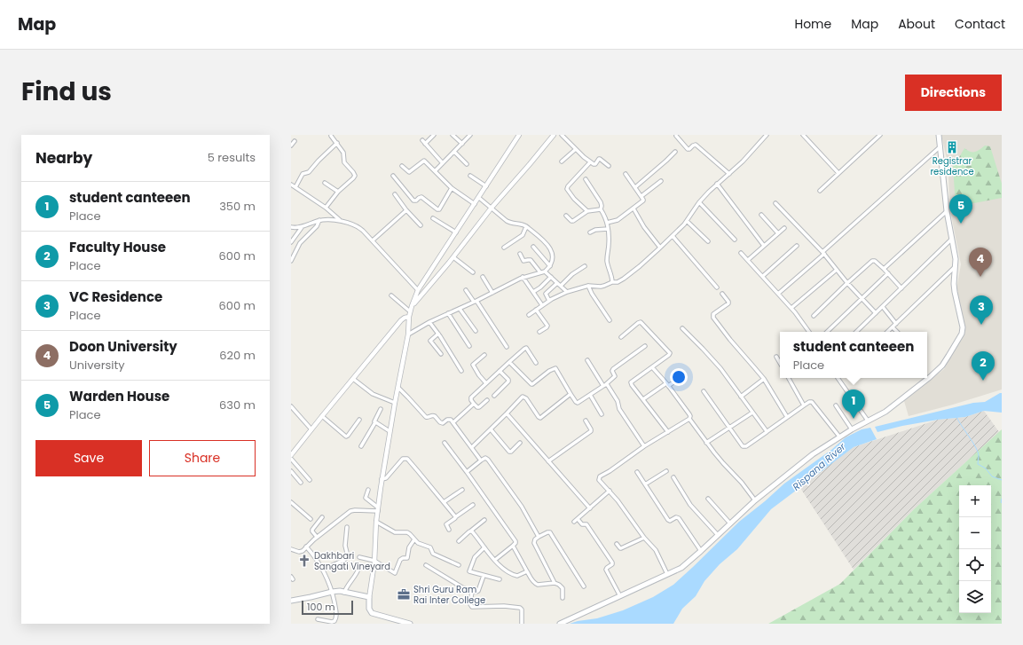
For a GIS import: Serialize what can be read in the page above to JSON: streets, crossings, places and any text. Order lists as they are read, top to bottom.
{
  "water": ["Rispana River"],
  "places": {
    "building": ["Registrar residence"],
    "church": ["Dakhbari Sangati Vineyard"],
    "office": ["Shri Guru Ram Rai Inter College"]
  },
  "scale_bar": "100 m",
  "page": {
    "header": "Map",
    "nav": [
      "Home",
      "Map",
      "About",
      "Contact"
    ],
    "title": "Find us",
    "buttons": [
      "Directions",
      ["Save", "Share"]
    ],
    "heading": ["Nearby", "5 results"],
    "list": [
      {
        "mark": "1",
        "name": "student canteeen",
        "note": "Place",
        "value": "350 m"
      },
      {
        "mark": "2",
        "name": "Faculty House",
        "note": "Place",
        "value": "600 m"
      },
      {
        "mark": "3",
        "name": "VC Residence",
        "note": "Place",
        "value": "600 m"
      },
      {
        "mark": "4",
        "name": "Doon University",
        "note": "University",
        "value": "620 m"
      },
      {
        "mark": "5",
        "name": "Warden House",
        "note": "Place",
        "value": "630 m"
      }
    ],
    "pins": [
      "5",
      "4",
      "3",
      "2",
      "1"
    ],
    "popup": ["student canteeen", "Place"],
    "map_buttons": ["+", "−"],
    "scale": "100 m"
  }
}
